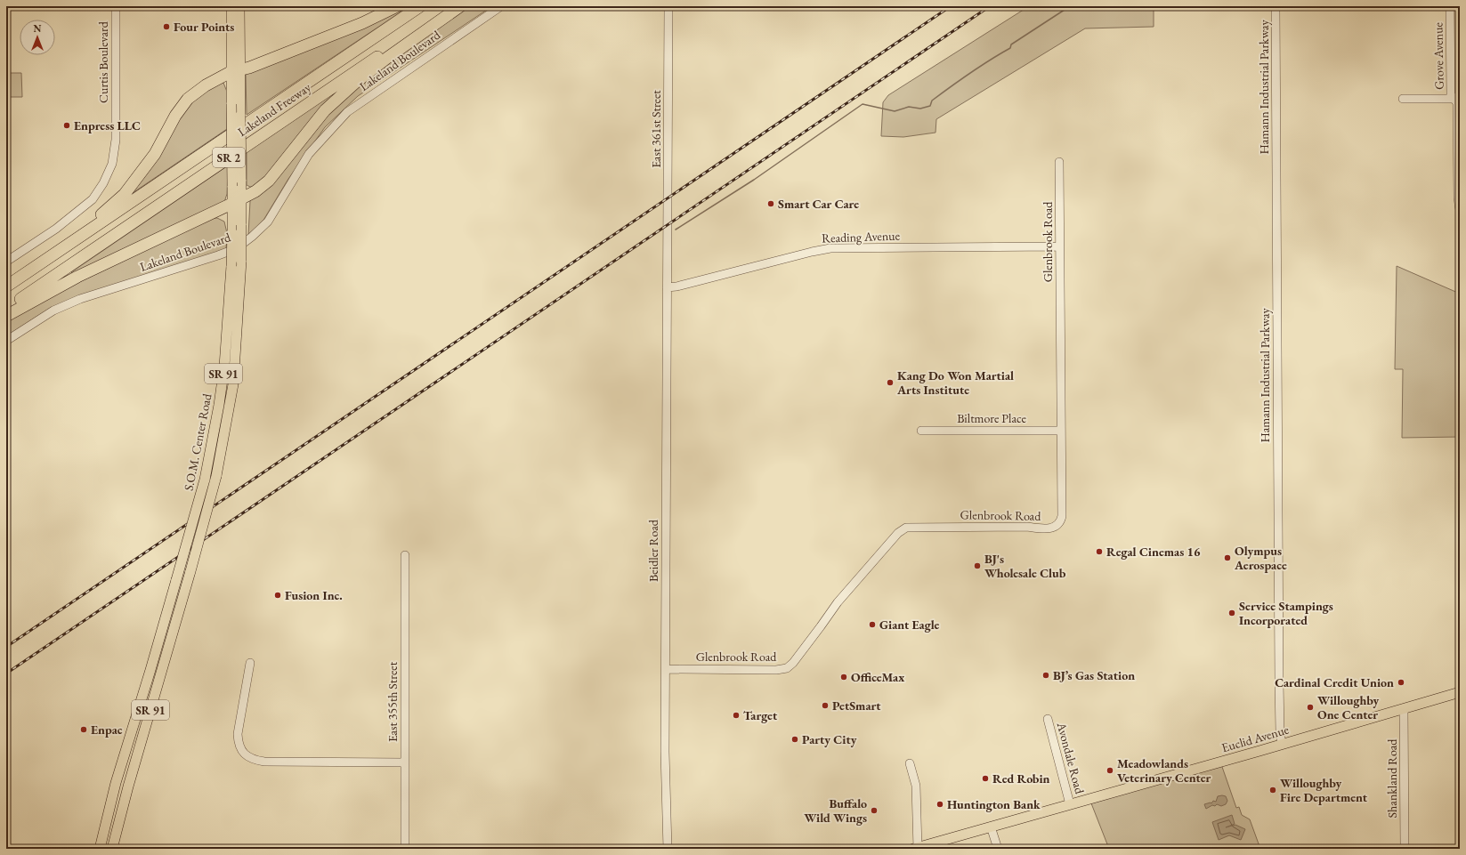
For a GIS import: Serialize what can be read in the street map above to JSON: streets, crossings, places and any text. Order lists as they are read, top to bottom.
{
  "streets": {
    "highway": ["Lakeland Freeway", "SR 2"],
    "main road": ["SR 91", "S.O.M. Center Road", "Euclid Avenue"],
    "street": [
      "Grove Avenue",
      "Lakeland Boulevard",
      "Curtis Boulevard",
      "Hamann Industrial Parkway",
      "East 361st Street",
      "Reading Avenue",
      "Glenbrook Road",
      "Biltmore Place",
      "Beidler Road",
      "East 355th Street",
      "Avondale Road",
      "Shankland Road"
    ]
  },
  "crossings": [
    ["Hamann Industrial Parkway", "Euclid Avenue"],
    ["East 361st Street", "Beidler Road"],
    ["Reading Avenue", "Glenbrook Road"],
    ["Reading Avenue", "Beidler Road"],
    ["Glenbrook Road", "Biltmore Place"],
    ["Glenbrook Road", "Beidler Road"],
    ["Euclid Avenue", "Avondale Road"],
    ["Euclid Avenue", "Shankland Road"]
  ],
  "places": [
    "Four Points",
    "Enpress LLC",
    "Smart Car Care",
    "Kang Do Won Martial Arts Institute",
    "Regal Cinemas 16",
    "Olympus Aerospace",
    "BJ's Wholesale Club",
    "Fusion Inc.",
    "Service Stampings Incorporated",
    "Giant Eagle",
    "BJ’s Gas Station",
    "OfficeMax",
    "Cardinal Credit Union",
    "PetSmart",
    "Willoughby One Center",
    "Target",
    "Enpac",
    "Party City",
    "Meadowlands Veterinary Center",
    "Red Robin",
    "Willoughby Fire Department",
    "Huntington Bank",
    "Buffalo Wild Wings"
  ],
  "north": "top"
}
